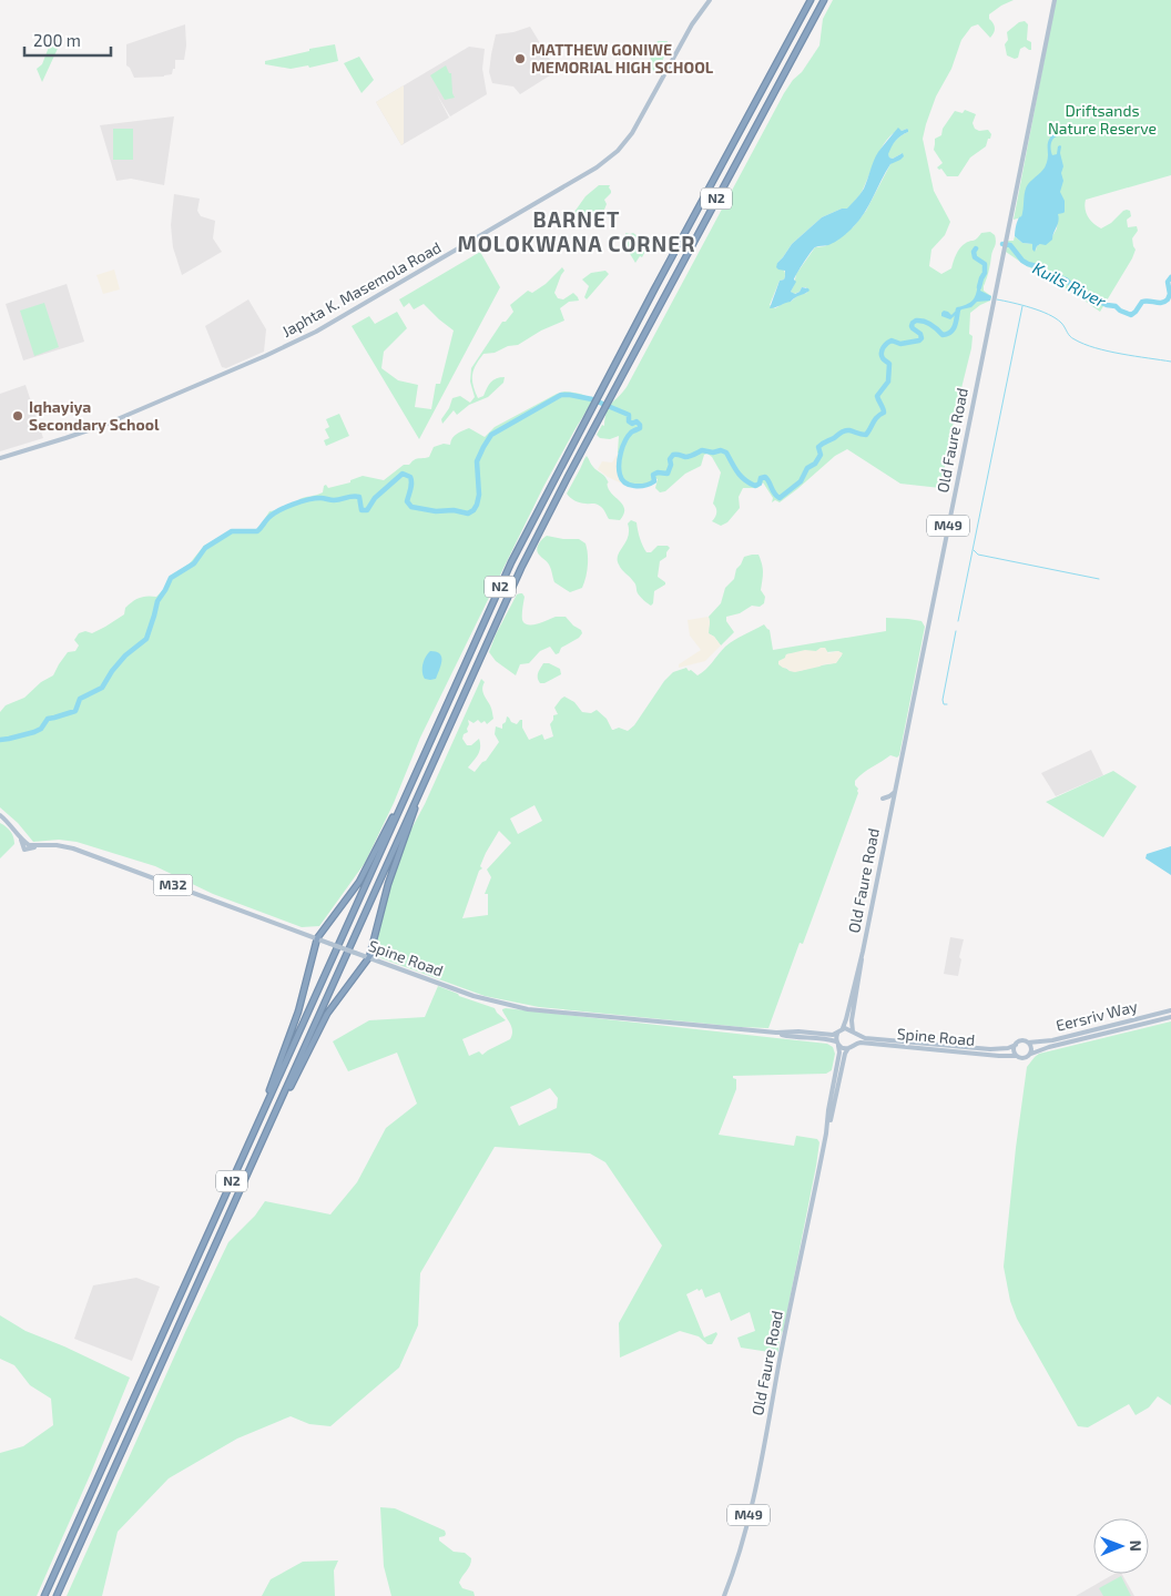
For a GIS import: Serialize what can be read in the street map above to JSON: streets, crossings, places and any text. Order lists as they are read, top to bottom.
{
  "streets": {
    "highway": ["N2"],
    "main road": [
      "Japhta K. Masemola Road",
      "Old Faure Road",
      "M49",
      "M32",
      "Spine Road",
      "Eersriv Way"
    ]
  },
  "crossings": [
    ["Old Faure Road", "Spine Road"],
    ["Spine Road", "Eersriv Way"]
  ],
  "districts": ["BARNET MOLOKWANA CORNER"],
  "water": ["Kuils River"],
  "parks": ["Driftsands Nature Reserve"],
  "places": ["MATTHEW GONIWE MEMORIAL HIGH SCHOOL", "Iqhayiya Secondary School"],
  "scale_bar": "200 m",
  "north": "right"
}
